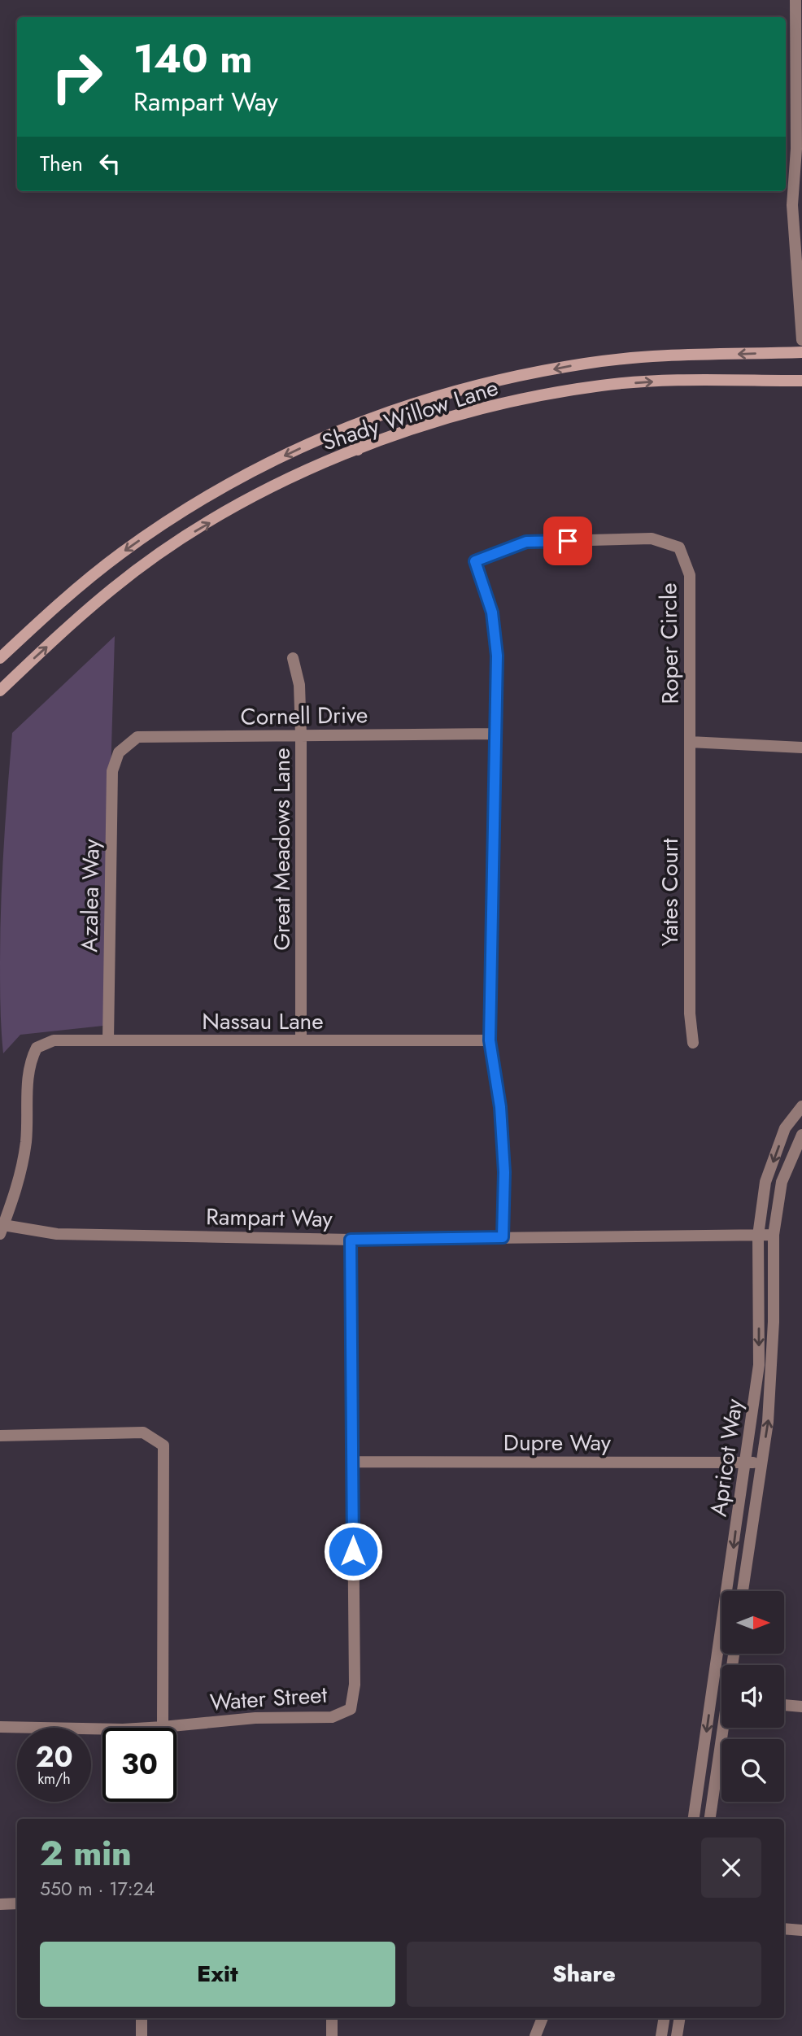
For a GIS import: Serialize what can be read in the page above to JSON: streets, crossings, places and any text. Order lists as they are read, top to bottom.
{
  "streets": {
    "main road": ["Shady Willow Lane"],
    "street": [
      "Roper Circle",
      "Cornell Drive",
      "Great Meadows Lane",
      "Yates Court",
      "Azalea Way",
      "Nassau Lane",
      "Rampart Way",
      "Dupre Way",
      "Apricot Way",
      "Water Street"
    ]
  },
  "crossings": [
    ["Roper Circle", "Cornell Drive"],
    ["Roper Circle", "Yates Court"],
    ["Roper Circle", "Nassau Lane"],
    ["Roper Circle", "Rampart Way"],
    ["Cornell Drive", "Great Meadows Lane"],
    ["Cornell Drive", "Azalea Way"],
    ["Great Meadows Lane", "Nassau Lane"],
    ["Azalea Way", "Nassau Lane"],
    ["Nassau Lane", "Rampart Way"],
    ["Rampart Way", "Apricot Way"],
    ["Rampart Way", "Water Street"],
    ["Dupre Way", "Apricot Way"],
    ["Dupre Way", "Water Street"]
  ],
  "north": "right",
  "page": {
    "turn": ["140 m", "Rampart Way"],
    "then": "Then",
    "speed": "20 km/h",
    "limit": "30",
    "heading": ["2 min", "550 m · 17:24"],
    "buttons": ["Exit", "Share"]
  }
}
